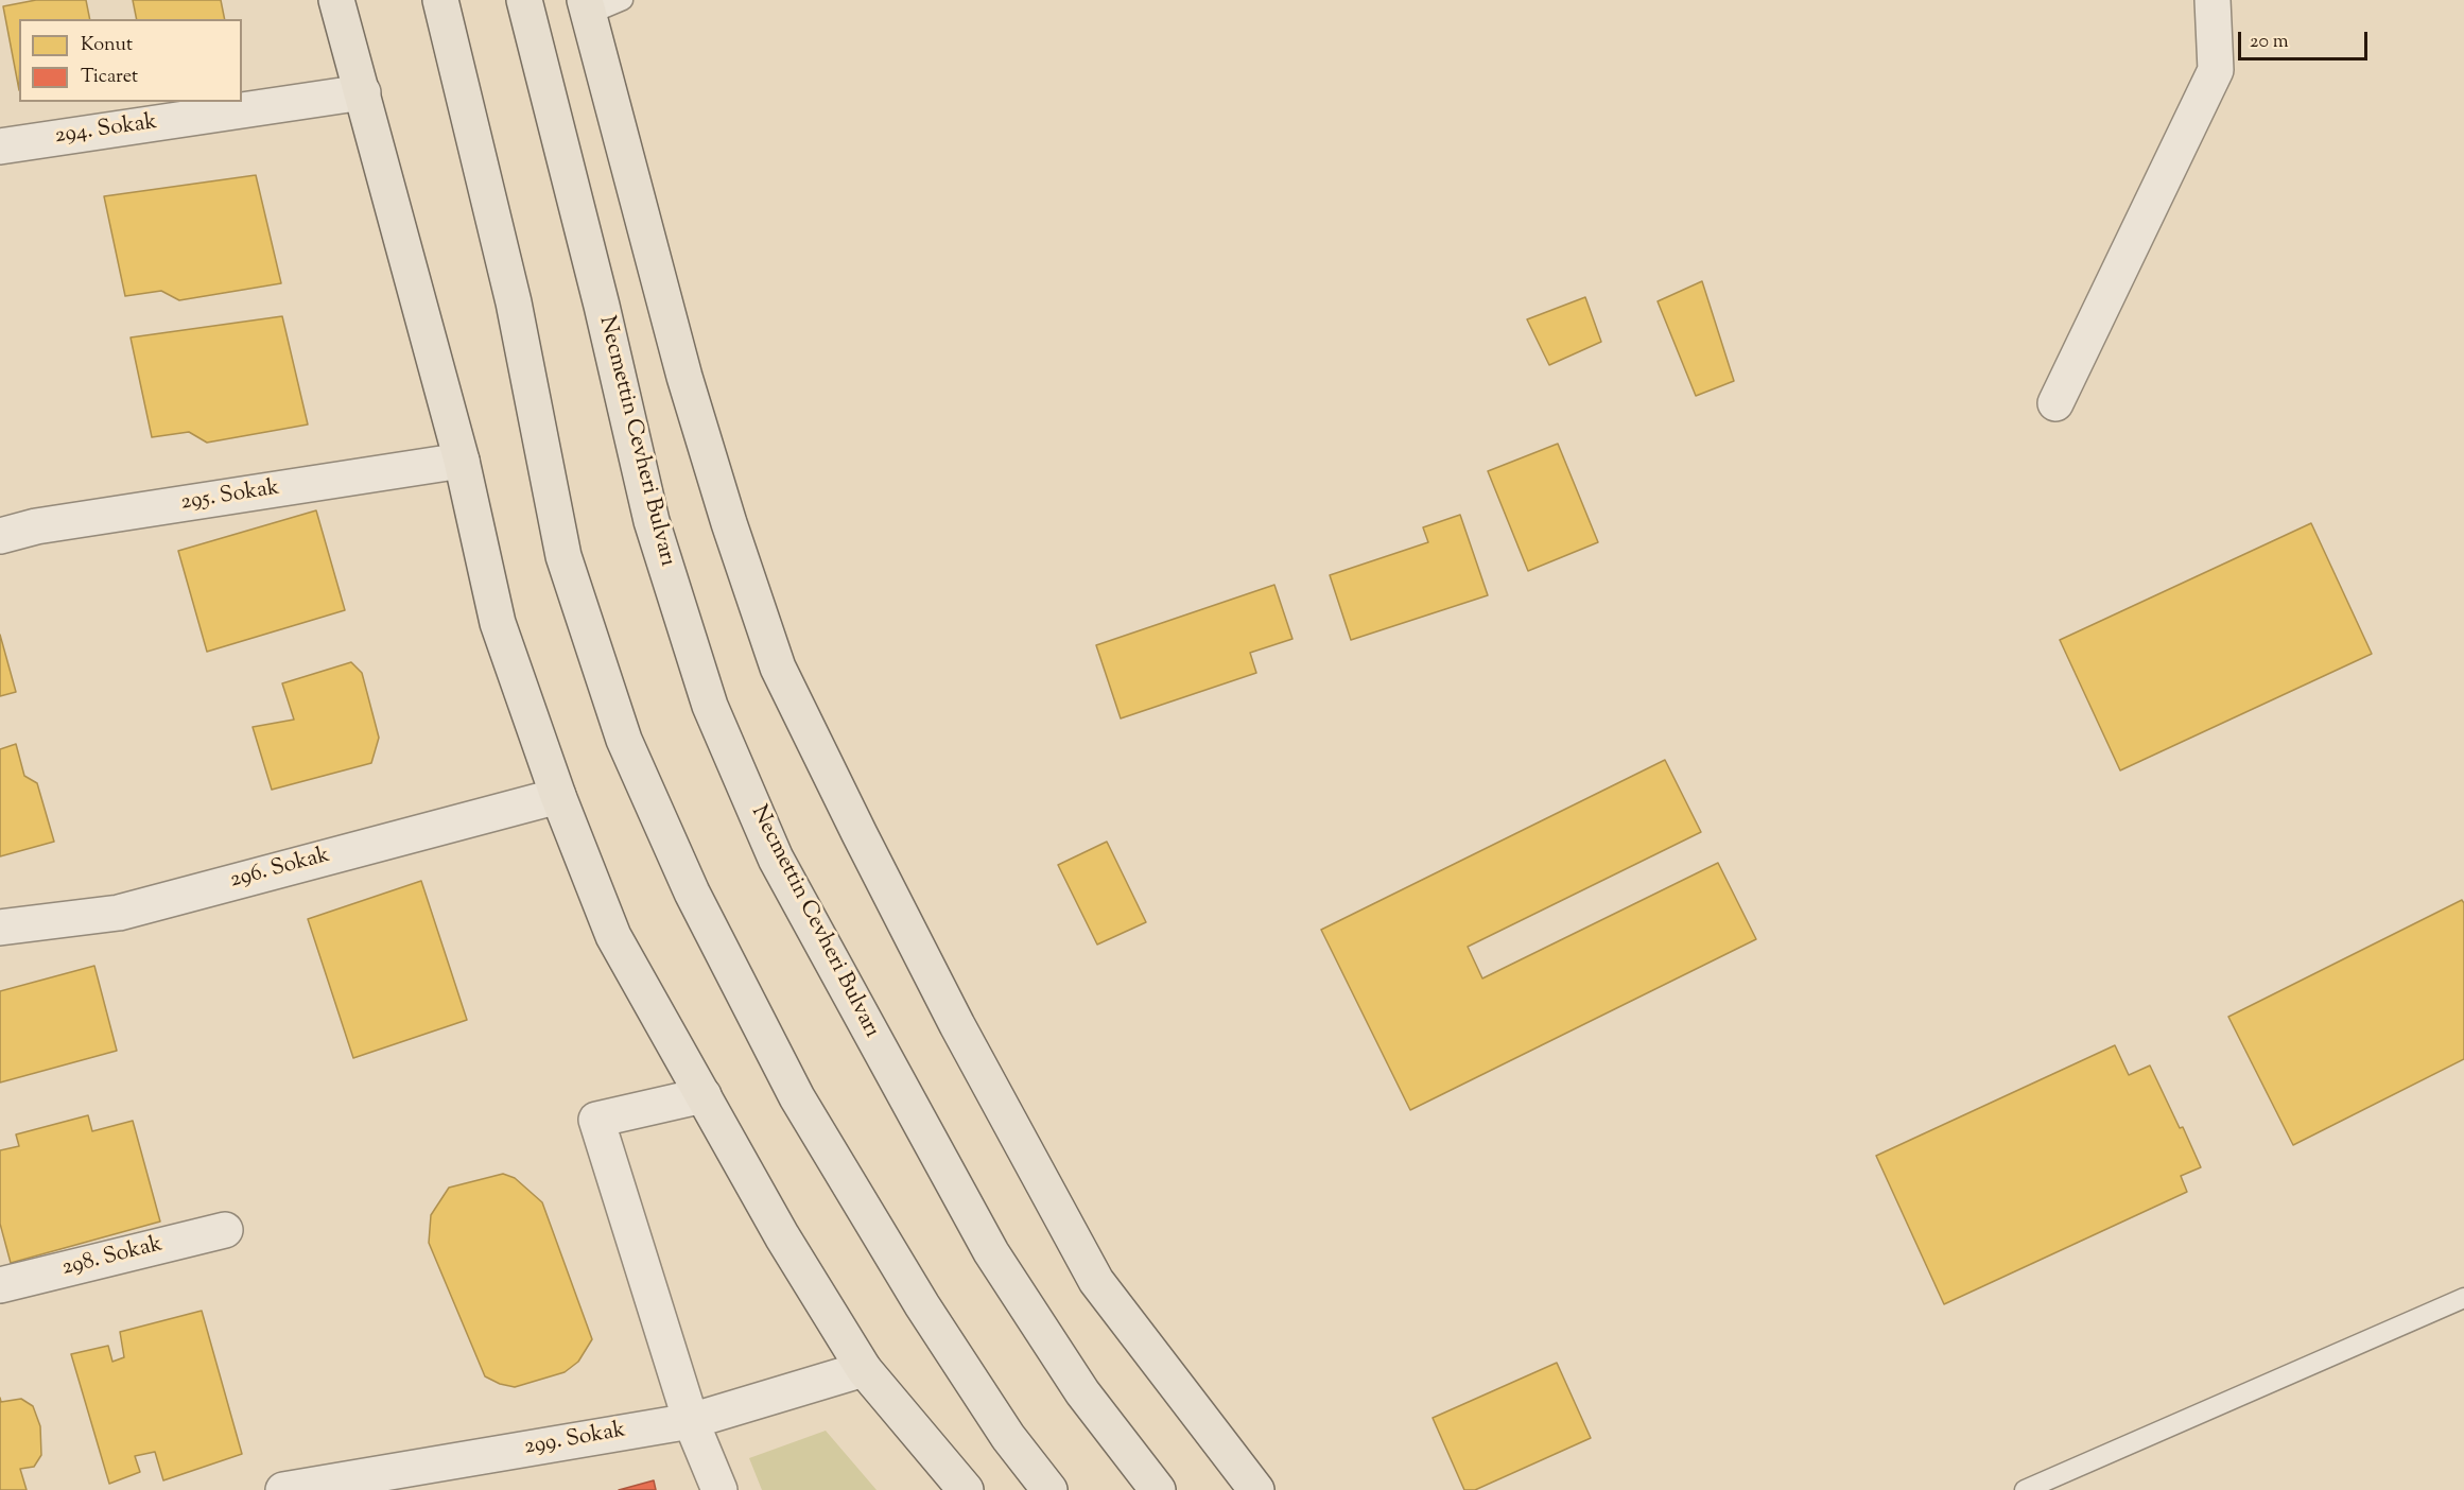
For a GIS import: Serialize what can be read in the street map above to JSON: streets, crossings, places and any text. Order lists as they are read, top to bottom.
{
  "streets": {
    "main road": ["Necmettin Cevheri Bulvarı"],
    "street": [
      "294. Sokak",
      "295. Sokak",
      "296. Sokak",
      "298. Sokak",
      "299. Sokak"
    ]
  },
  "legend": ["Konut", "Ticaret"],
  "scale_bar": "20 m"
}
